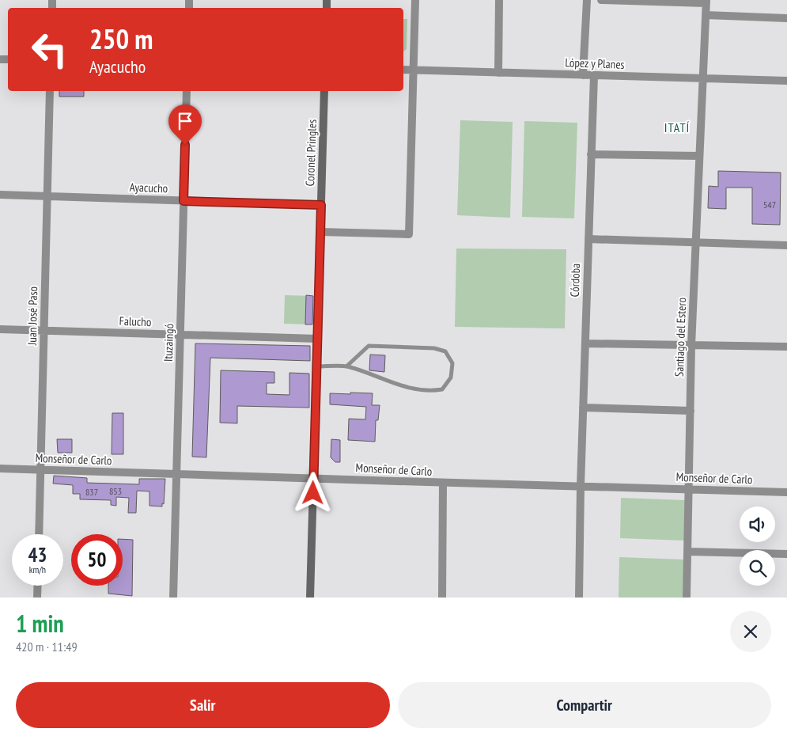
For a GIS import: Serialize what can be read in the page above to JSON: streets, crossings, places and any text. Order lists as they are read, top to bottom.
{
  "streets": {
    "main road": ["Coronel Pringles"],
    "street": [
      "López y Planes",
      "Ayacucho",
      "Córdoba",
      "Juan José Paso",
      "Falucho",
      "Santiago del Estero",
      "Ituzaingó",
      "Monseñor de Carlo"
    ]
  },
  "crossings": [
    ["López y Planes", "Córdoba"],
    ["López y Planes", "Santiago del Estero"],
    ["Coronel Pringles", "Ayacucho"],
    ["Coronel Pringles", "Falucho"],
    ["Coronel Pringles", "Monseñor de Carlo"],
    ["Ayacucho", "Juan José Paso"],
    ["Ayacucho", "Ituzaingó"],
    ["Córdoba", "Monseñor de Carlo"],
    ["Juan José Paso", "Falucho"],
    ["Juan José Paso", "Monseñor de Carlo"],
    ["Falucho", "Ituzaingó"],
    ["Santiago del Estero", "Monseñor de Carlo"],
    ["Ituzaingó", "Monseñor de Carlo"]
  ],
  "districts": ["ITATÍ"],
  "house_numbers": ["547", "853", "837"],
  "page": {
    "turn": ["250 m", "Ayacucho"],
    "speed": "43 km/h",
    "limit": "50",
    "heading": ["1 min", "420 m · 11:49"],
    "buttons": ["Salir", "Compartir"]
  }
}
